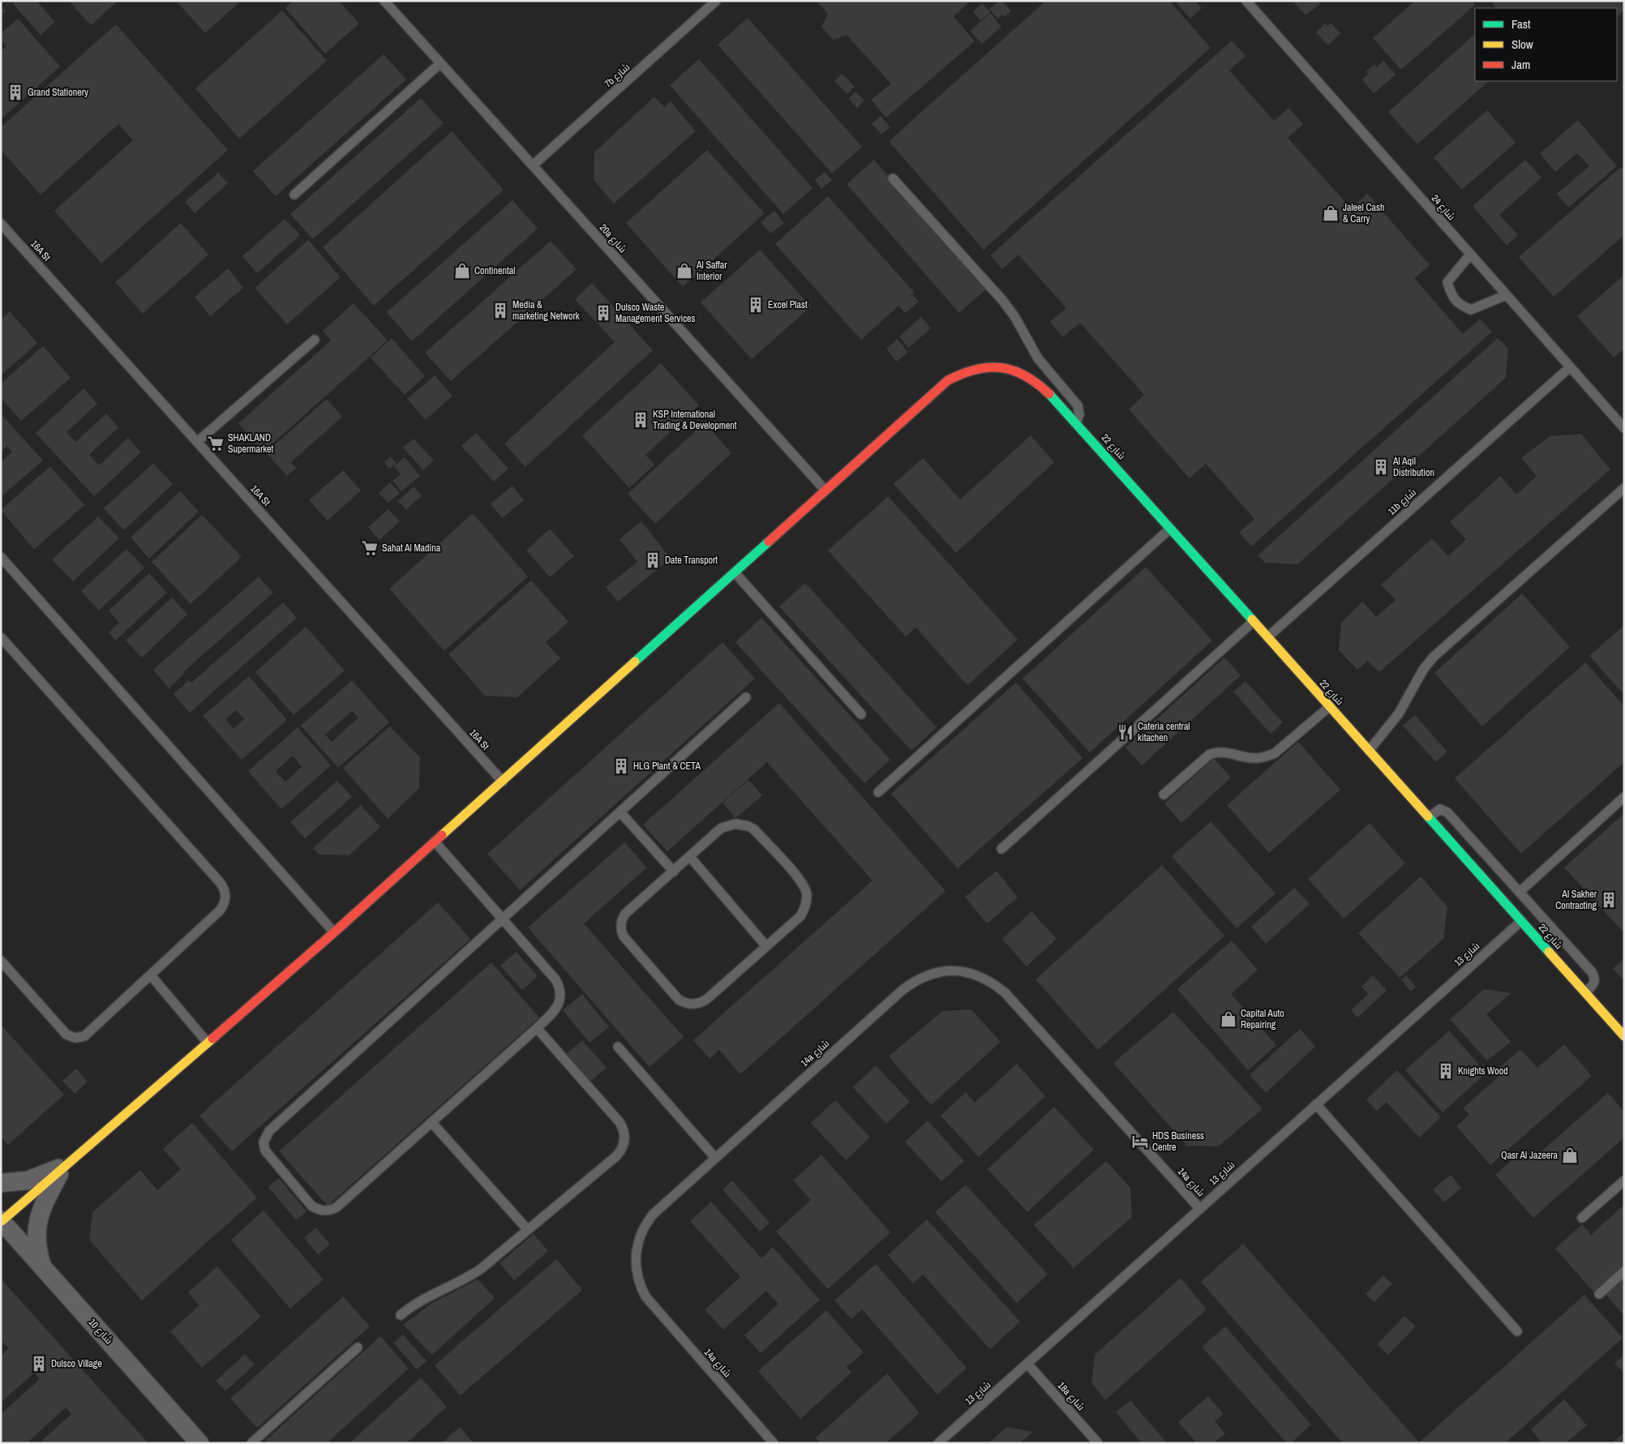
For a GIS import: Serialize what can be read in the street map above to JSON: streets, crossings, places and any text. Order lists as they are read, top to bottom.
{
  "streets": {
    "street": ["شارع 22", "شارع 10"],
    "lane": [
      "7b شارع",
      "شارع 24",
      "20a شارع",
      "16A St",
      "11b شارع",
      "شارع 13",
      "14a شارع",
      "18a شارع"
    ]
  },
  "crossings": [
    ["7b شارع", "20a شارع"],
    ["شارع 24", "11b شارع"],
    ["20a شارع", "شارع 22"],
    ["شارع 22", "11b شارع"],
    ["شارع 22", "شارع 13"],
    ["شارع 13", "14a شارع"],
    ["شارع 13", "18a شارع"]
  ],
  "places": {
    "building": [
      "Grand Stationery",
      "Excel Plast",
      "Media & marketing Network",
      "Dulsco Waste Management Services",
      "KSP International Trading & Development",
      "Al Aqil Distribution",
      "Date Transport",
      "HLG Plant & CETA",
      "Al Sakher Contracting",
      "Knights Wood",
      "Dulsco Village"
    ],
    "shop": [
      "Jaleel Cash & Carry",
      "Continental",
      "Al Saffar Interior",
      "Capital Auto Repairing",
      "Qasr Al Jazeera"
    ],
    "supermarket": ["SHAKLAND Supermarket", "Sahat Al Madina"],
    "restaurant": ["Cateria central kitachen"],
    "hotel": ["HDS Business Centre"]
  },
  "legend": ["Fast", "Slow", "Jam"]
}
